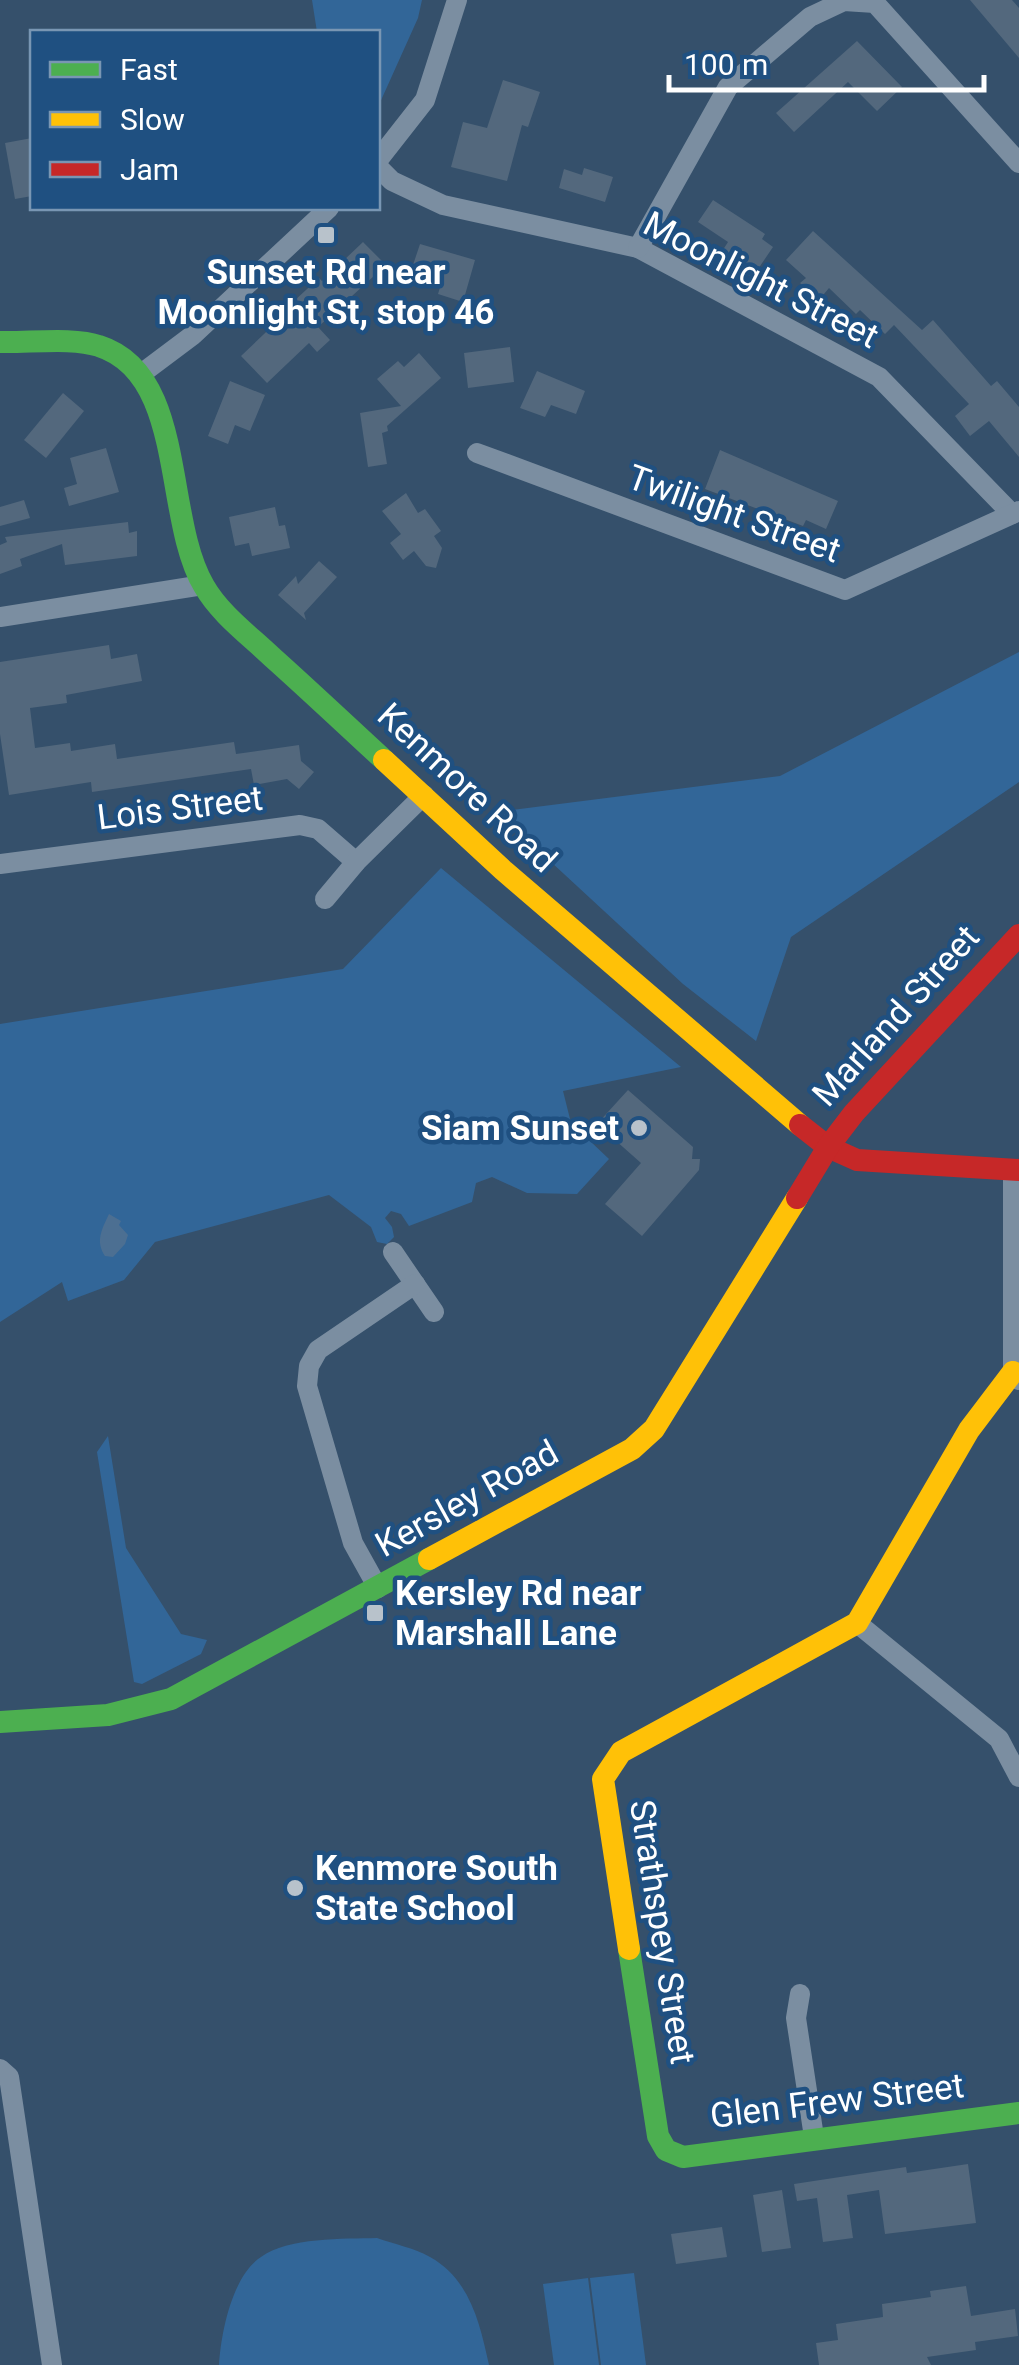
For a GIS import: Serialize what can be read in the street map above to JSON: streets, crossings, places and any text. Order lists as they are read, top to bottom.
{
  "streets": {
    "street": [
      "Moonlight Street",
      "Twilight Street",
      "Kenmore Road",
      "Lois Street",
      "Marland Street",
      "Kersley Road",
      "Strathspey Street",
      "Glen Frew Street"
    ]
  },
  "crossings": [
    ["Moonlight Street", "Twilight Street"],
    ["Kenmore Road", "Marland Street"],
    ["Kenmore Road", "Kersley Road"],
    ["Marland Street", "Kersley Road"],
    ["Strathspey Street", "Glen Frew Street"]
  ],
  "places": {
    "transit": ["Sunset Rd near Moonlight St, stop 46", "Kersley Rd near Marshall Lane"],
    "other": ["Siam Sunset", "Kenmore South State School"]
  },
  "legend": ["Fast", "Slow", "Jam"],
  "scale_bar": "100 m"
}
